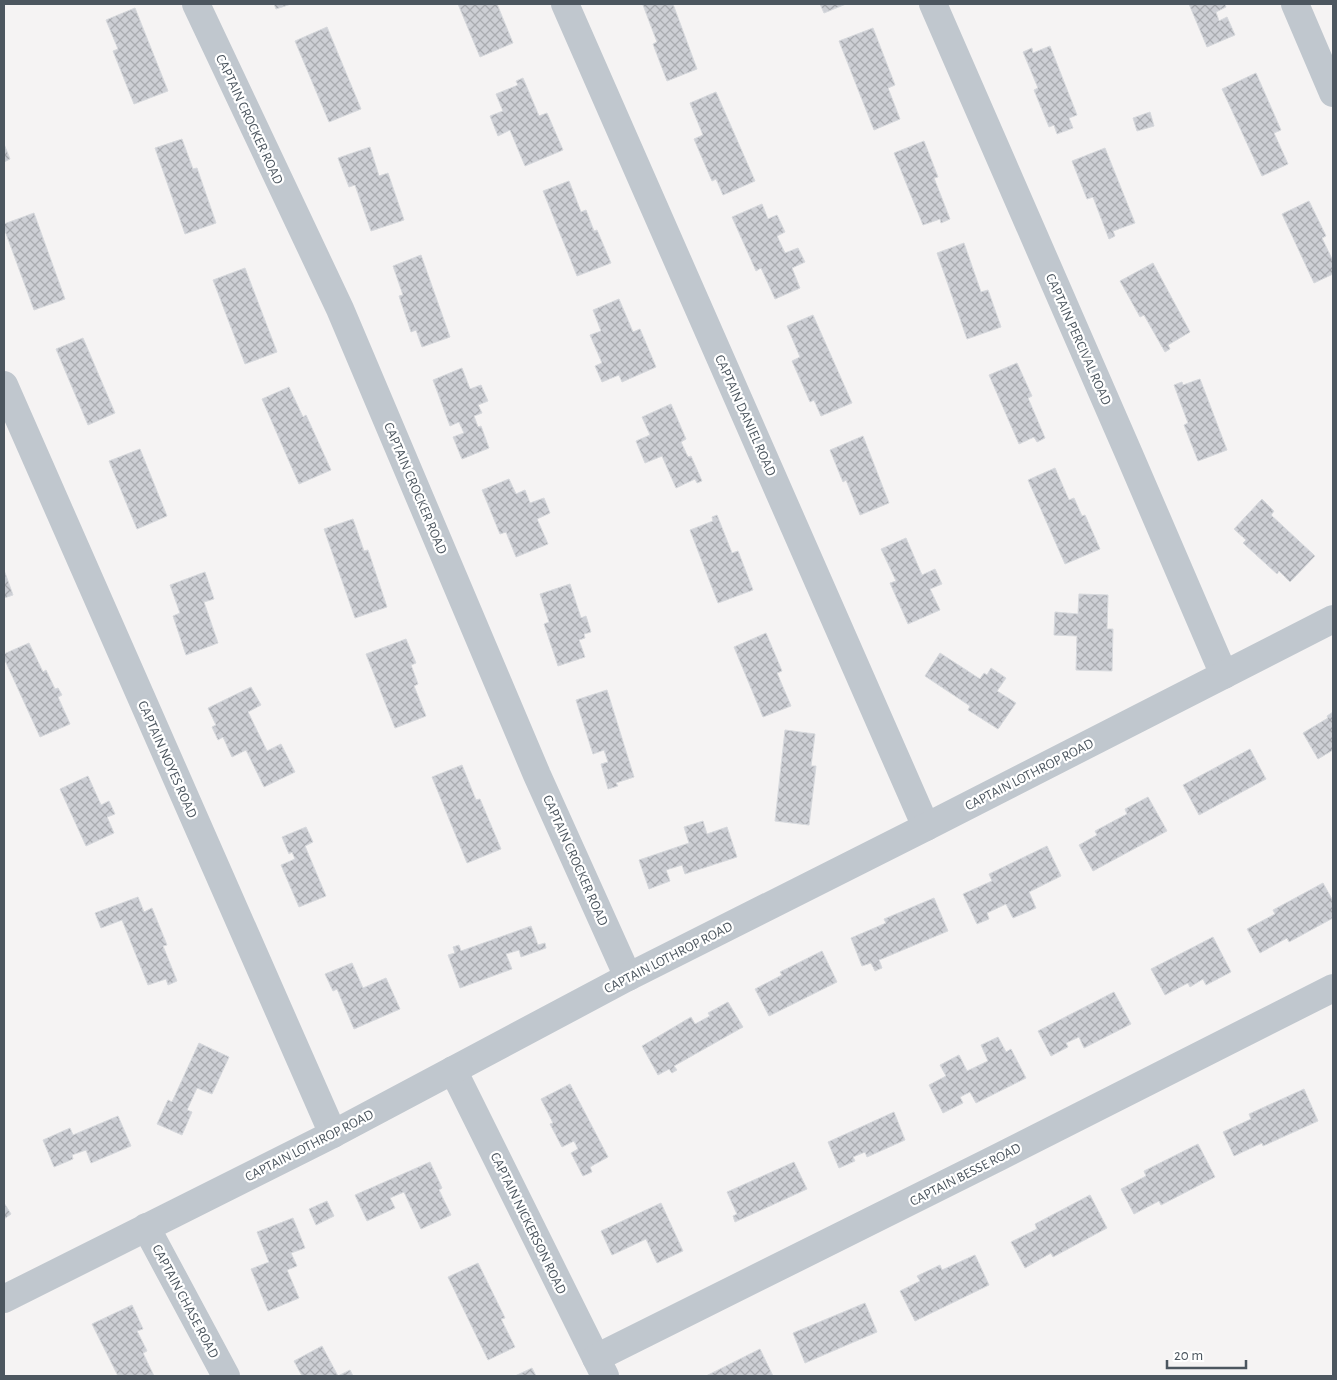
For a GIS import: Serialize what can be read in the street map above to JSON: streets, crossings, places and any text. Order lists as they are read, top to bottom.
{
  "streets": {
    "street": [
      "CAPTAIN CROCKER ROAD",
      "CAPTAIN PERCIVAL ROAD",
      "CAPTAIN DANIEL ROAD",
      "CAPTAIN NOYES ROAD",
      "CAPTAIN LOTHROP ROAD",
      "CAPTAIN BESSE ROAD",
      "CAPTAIN NICKERSON ROAD",
      "CAPTAIN CHASE ROAD"
    ]
  },
  "crossings": [
    ["CAPTAIN CROCKER ROAD", "CAPTAIN LOTHROP ROAD"],
    ["CAPTAIN PERCIVAL ROAD", "CAPTAIN LOTHROP ROAD"],
    ["CAPTAIN DANIEL ROAD", "CAPTAIN LOTHROP ROAD"],
    ["CAPTAIN NOYES ROAD", "CAPTAIN LOTHROP ROAD"],
    ["CAPTAIN LOTHROP ROAD", "CAPTAIN NICKERSON ROAD"],
    ["CAPTAIN LOTHROP ROAD", "CAPTAIN CHASE ROAD"],
    ["CAPTAIN BESSE ROAD", "CAPTAIN NICKERSON ROAD"]
  ],
  "scale_bar": "20 m"
}
